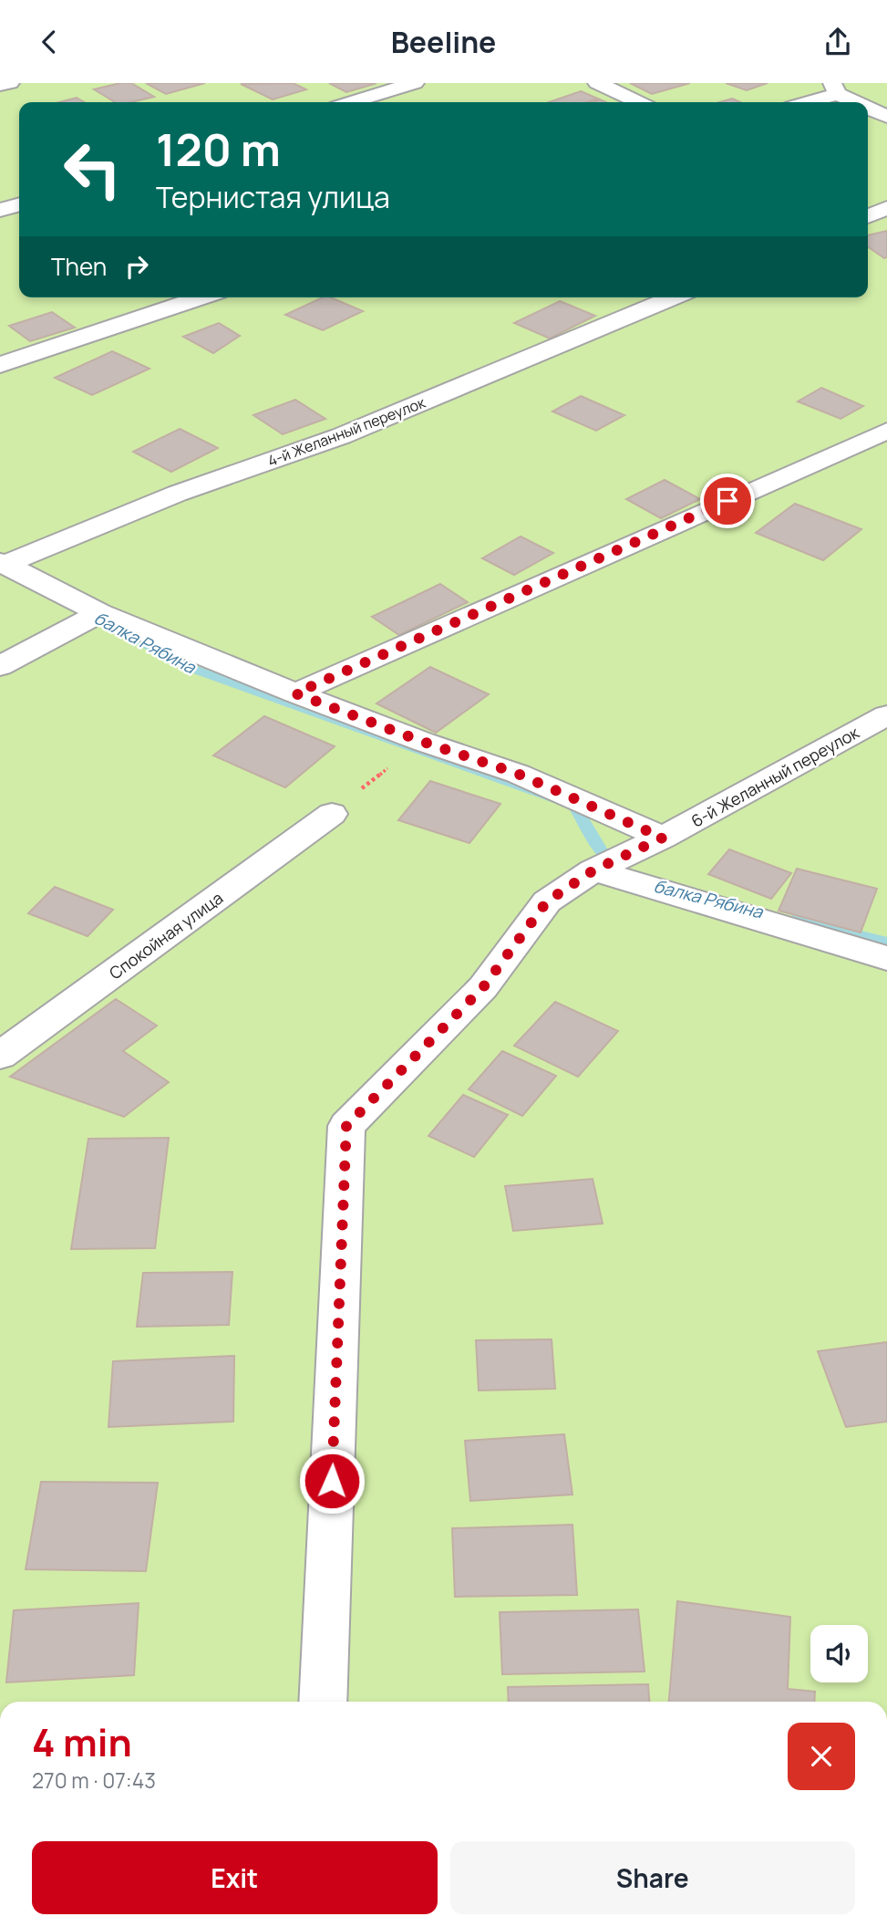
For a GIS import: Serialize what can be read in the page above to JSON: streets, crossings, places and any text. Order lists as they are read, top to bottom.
{
  "streets": {
    "street": ["4-й Желанный переулок", "6-й Желанный переулок", "Спокойная улица"]
  },
  "water": ["балка Рябина"],
  "page": {
    "header": "Beeline",
    "turn": ["120 m", "Тернистая улица"],
    "then": "Then",
    "heading": ["4 min", "270 m · 07:43"],
    "buttons": ["Exit", "Share"]
  }
}
